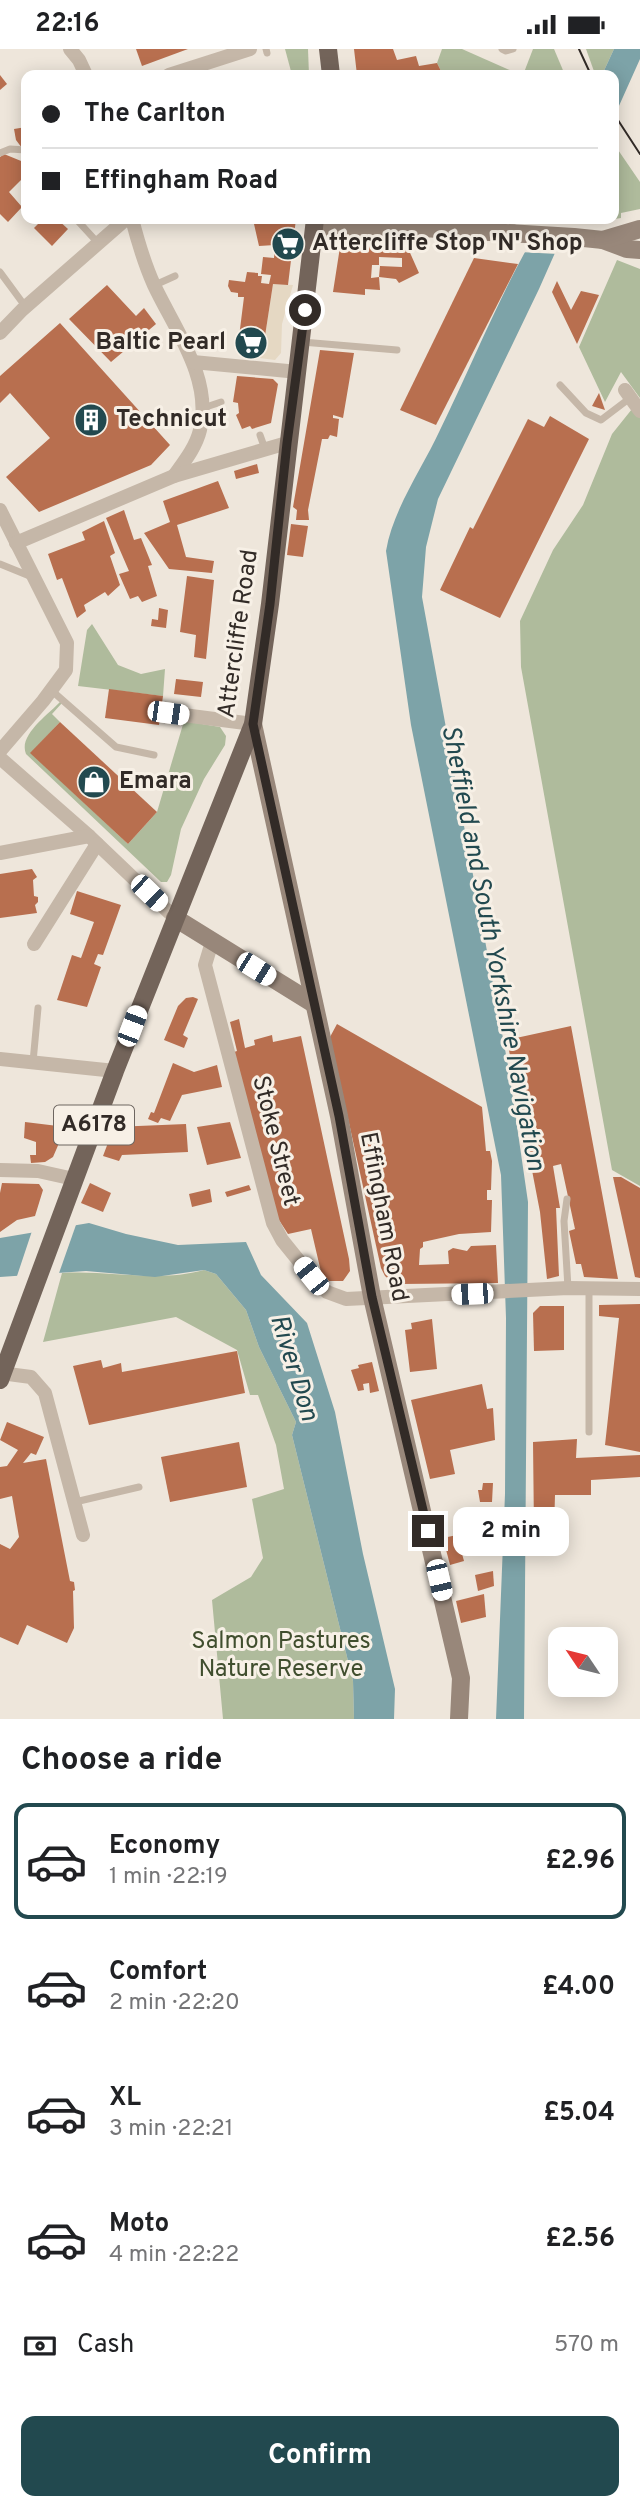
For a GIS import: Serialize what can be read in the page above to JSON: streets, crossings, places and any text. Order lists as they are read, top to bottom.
{
  "streets": {
    "main road": ["Attercliffe Road", "A6178", "Effingham Road"],
    "street": ["Stoke Street"]
  },
  "crossings": [
    ["Attercliffe Road", "Effingham Road"],
    ["Stoke Street", "Effingham Road"]
  ],
  "water": ["Sheffield and South Yorkshire Navigation", "River Don"],
  "parks": ["Salmon Pastures Nature Reserve"],
  "places": {
    "supermarket": ["Attercliffe Stop 'N' Shop", "Baltic Pearl"],
    "building": ["Technicut"],
    "shop": ["Emara"]
  },
  "north": "top left",
  "page": {
    "status": "22:16",
    "banner": ["The Carlton", "Effingham Road"],
    "bubble": "2 min",
    "heading": "Choose a ride",
    "list": [
      {
        "name": "Economy",
        "note": "1 min · 22:19",
        "value": "£2.96"
      },
      {
        "name": "Comfort",
        "note": "2 min · 22:20",
        "value": "£4.00"
      },
      {
        "name": "XL",
        "note": "3 min · 22:21",
        "value": "£5.04"
      },
      {
        "name": "Moto",
        "note": "4 min · 22:22",
        "value": "£2.56"
      }
    ],
    "pay": ["Cash", "570 m"],
    "buttons": "Confirm"
  }
}
